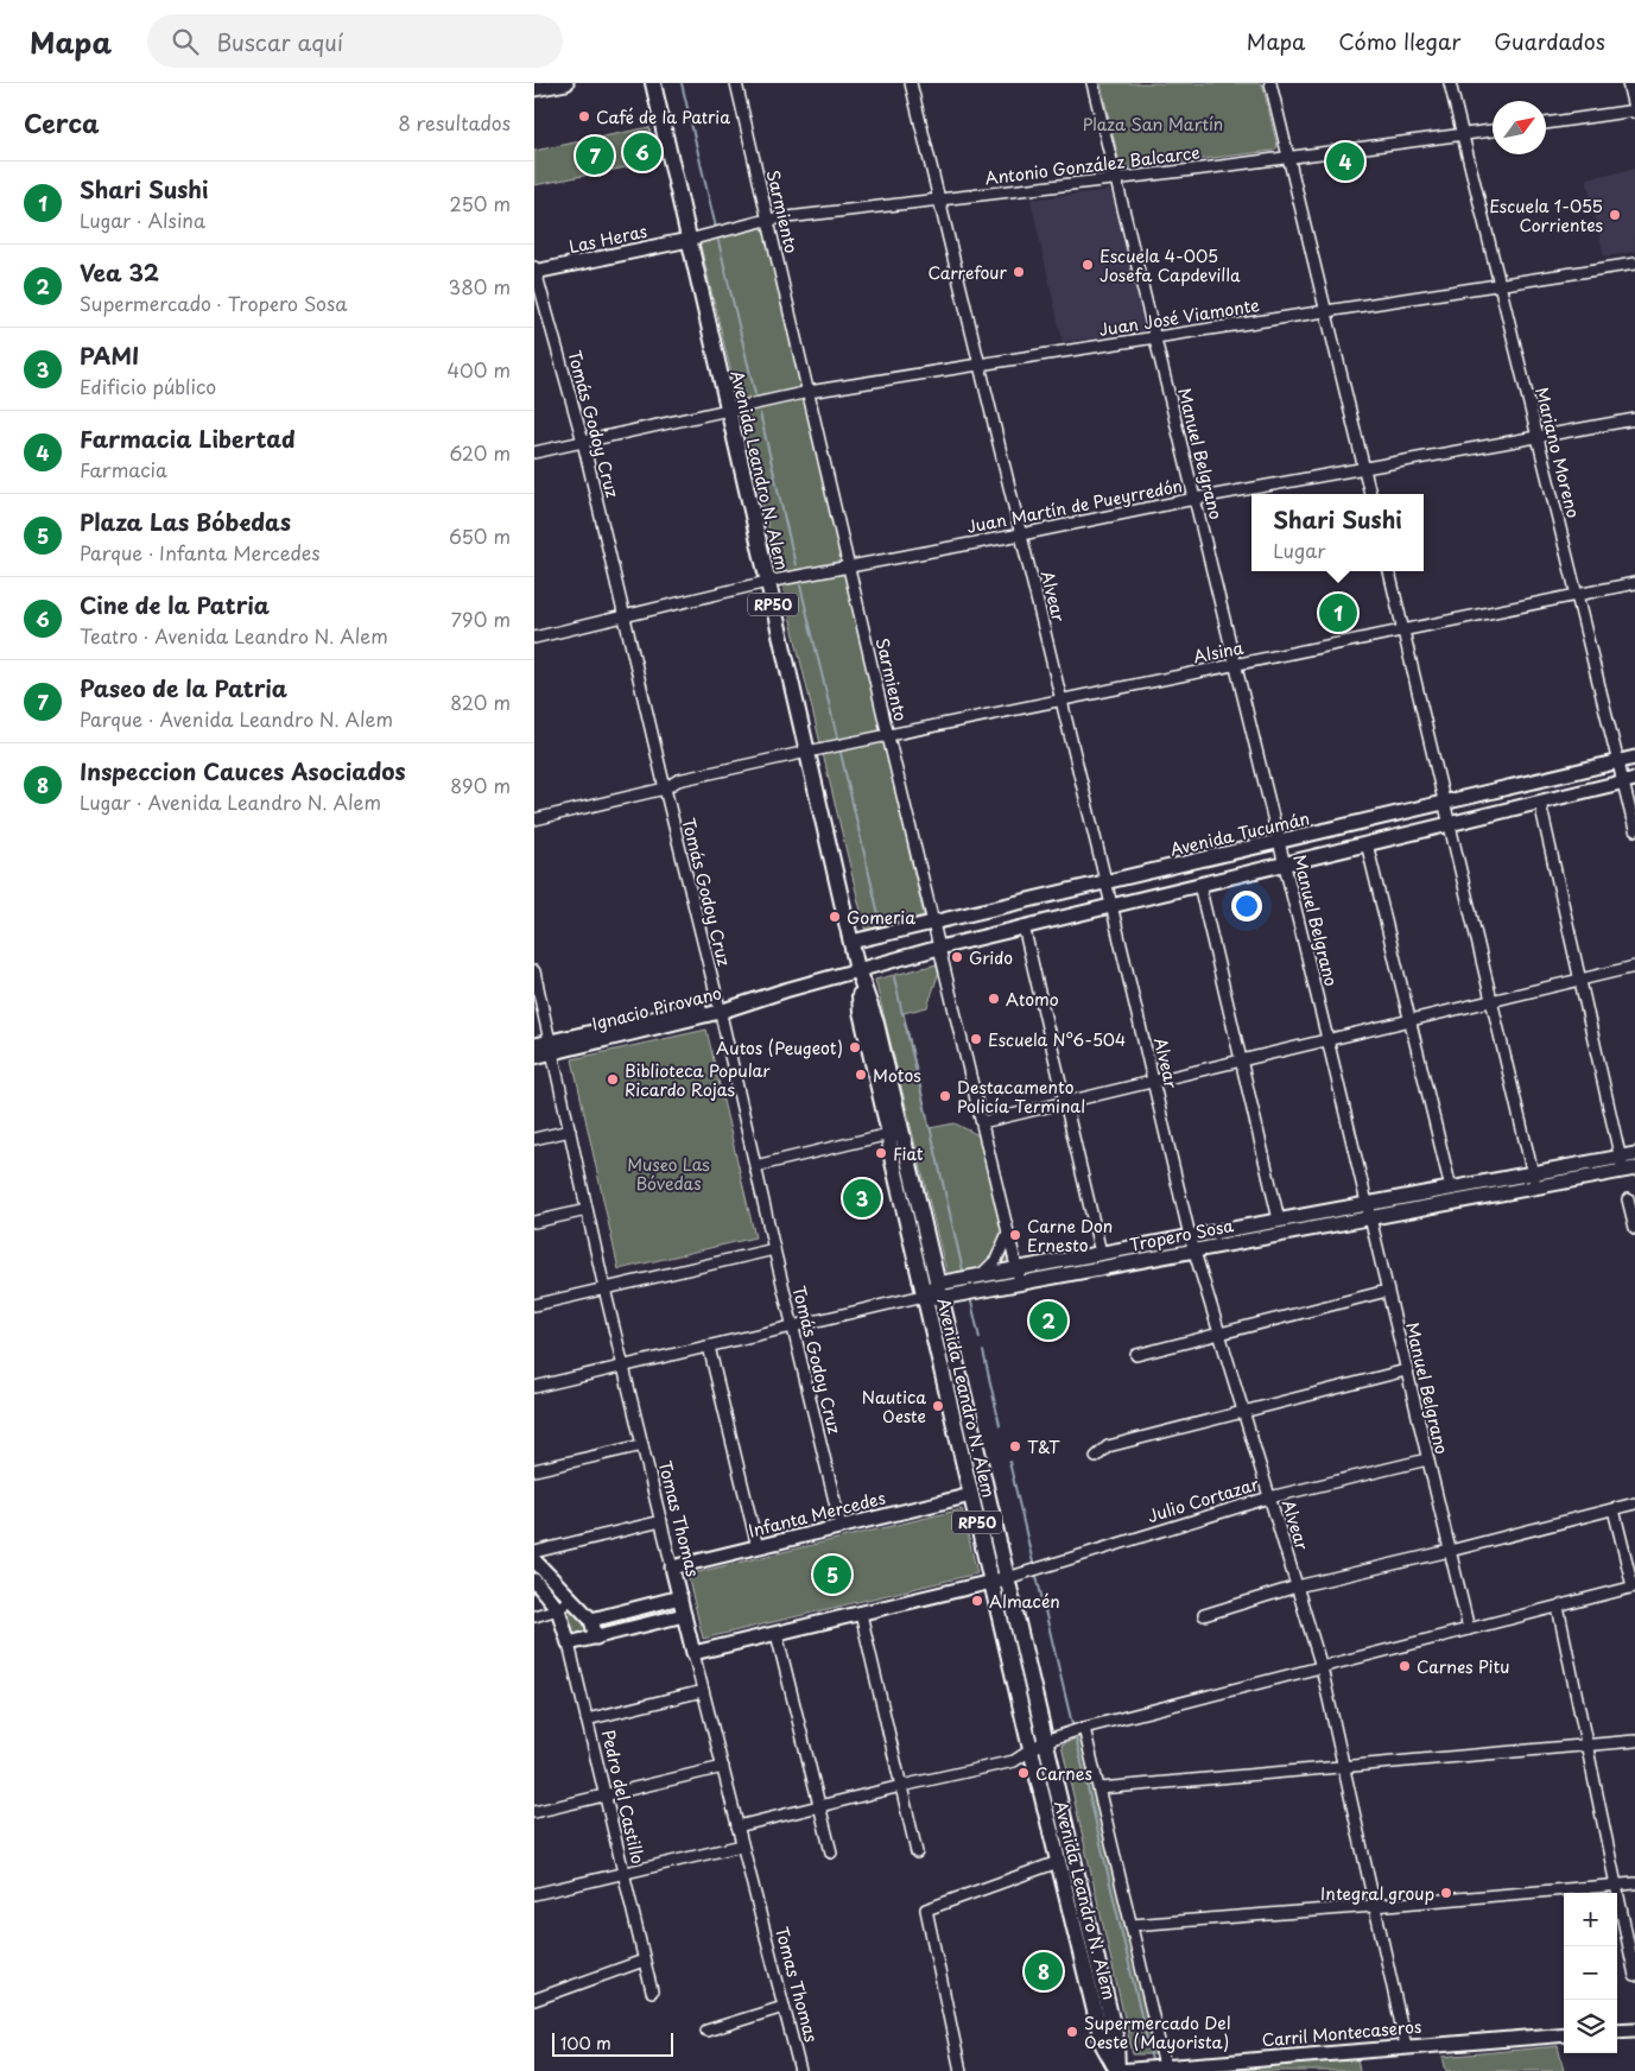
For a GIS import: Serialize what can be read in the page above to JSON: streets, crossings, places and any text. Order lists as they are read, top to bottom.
{
  "streets": {
    "main road": ["Avenida Leandro N. Alem", "RP50"],
    "street": [
      "Antonio González Balcarce",
      "Sarmiento",
      "Las Heras",
      "Juan José Viamonte",
      "Tomás Godoy Cruz",
      "Mariano Moreno",
      "Manuel Belgrano",
      "Juan Martín de Pueyrredón",
      "Alvear",
      "Alsina",
      "Avenida Tucumán",
      "Ignacio Pirovano",
      "Tropero Sosa",
      "Julio Cortazar",
      "Infanta Mercedes",
      "Tomas Thomas",
      "Pedro del Castillo",
      "Carril Montecaseros"
    ]
  },
  "crossings": [
    ["Antonio González Balcarce", "Sarmiento"],
    ["Antonio González Balcarce", "Las Heras"],
    ["Antonio González Balcarce", "Mariano Moreno"],
    ["Antonio González Balcarce", "Manuel Belgrano"],
    ["Antonio González Balcarce", "Avenida Leandro N. Alem"],
    ["Antonio González Balcarce", "Alvear"],
    ["Sarmiento", "Juan José Viamonte"],
    ["Sarmiento", "Juan Martín de Pueyrredón"],
    ["Sarmiento", "Alsina"],
    ["Sarmiento", "Avenida Tucumán"],
    ["Sarmiento", "Tropero Sosa"],
    ["Las Heras", "Tomás Godoy Cruz"],
    ["Las Heras", "Avenida Leandro N. Alem"],
    ["Juan José Viamonte", "Tomás Godoy Cruz"],
    ["Juan José Viamonte", "Mariano Moreno"],
    ["Juan José Viamonte", "Manuel Belgrano"],
    ["Juan José Viamonte", "Avenida Leandro N. Alem"],
    ["Juan José Viamonte", "Alvear"],
    ["Tomás Godoy Cruz", "Juan Martín de Pueyrredón"],
    ["Tomás Godoy Cruz", "Alsina"],
    ["Tomás Godoy Cruz", "Ignacio Pirovano"],
    ["Tomás Godoy Cruz", "Infanta Mercedes"],
    ["Mariano Moreno", "Juan Martín de Pueyrredón"],
    ["Mariano Moreno", "Alsina"],
    ["Mariano Moreno", "Avenida Tucumán"],
    ["Manuel Belgrano", "Juan Martín de Pueyrredón"],
    ["Manuel Belgrano", "Alsina"],
    ["Manuel Belgrano", "Avenida Tucumán"],
    ["Manuel Belgrano", "Tropero Sosa"],
    ["Manuel Belgrano", "Julio Cortazar"],
    ["Avenida Leandro N. Alem", "Juan Martín de Pueyrredón"],
    ["Avenida Leandro N. Alem", "Alsina"],
    ["Avenida Leandro N. Alem", "Avenida Tucumán"],
    ["Avenida Leandro N. Alem", "Ignacio Pirovano"],
    ["Avenida Leandro N. Alem", "Tropero Sosa"],
    ["Avenida Leandro N. Alem", "Julio Cortazar"],
    ["Avenida Leandro N. Alem", "Infanta Mercedes"],
    ["Juan Martín de Pueyrredón", "Alvear"],
    ["Alvear", "Alsina"],
    ["Alvear", "Avenida Tucumán"],
    ["Alvear", "Tropero Sosa"],
    ["Alvear", "Julio Cortazar"],
    ["Alvear", "Carril Montecaseros"],
    ["Ignacio Pirovano", "Tomas Thomas"],
    ["Julio Cortazar", "Tomas Thomas"],
    ["Infanta Mercedes", "Tomas Thomas"]
  ],
  "parks": ["Plaza San Martín", "Museo Las Bóvedas"],
  "places": [
    "Café de la Patria",
    "Escuela 1-055 Corrientes",
    "Escuela 4-005 Josefa Capdevilla",
    "Carrefour",
    "Gomeria",
    "Grido",
    "Atomo",
    "Escuela N°6-504",
    "Autos (Peugeot)",
    "Motos",
    "Biblioteca Popular Ricardo Rojas",
    "Destacamento Policía Terminal",
    "Fiat",
    "Carne Don Ernesto",
    "Nautica Oeste",
    "T&T",
    "Almacén",
    "Carnes Pitu",
    "Carnes",
    "Integral group",
    "Supermercado Del Oeste (Mayorista)"
  ],
  "scale_bar": "100 m",
  "north": "top right",
  "page": {
    "header": "Mapa",
    "search": "Buscar aquí",
    "nav": ["Mapa", "Cómo llegar", "Guardados"],
    "heading": ["Cerca", "8 resultados"],
    "pins": [
      "6",
      "7",
      "4",
      "1",
      "3",
      "2",
      "5",
      "8"
    ],
    "list": [
      {
        "mark": "1",
        "name": "Shari Sushi",
        "note": "Lugar · Alsina",
        "value": "250 m"
      },
      {
        "mark": "2",
        "name": "Vea 32",
        "note": "Supermercado · Tropero Sosa",
        "value": "380 m"
      },
      {
        "mark": "3",
        "name": "PAMI",
        "note": "Edificio público",
        "value": "400 m"
      },
      {
        "mark": "4",
        "name": "Farmacia Libertad",
        "note": "Farmacia",
        "value": "620 m"
      },
      {
        "mark": "5",
        "name": "Plaza Las Bóbedas",
        "note": "Parque · Infanta Mercedes",
        "value": "650 m"
      },
      {
        "mark": "6",
        "name": "Cine de la Patria",
        "note": "Teatro · Avenida Leandro N. Alem",
        "value": "790 m"
      },
      {
        "mark": "7",
        "name": "Paseo de la Patria",
        "note": "Parque · Avenida Leandro N. Alem",
        "value": "820 m"
      },
      {
        "mark": "8",
        "name": "Inspeccion Cauces Asociados",
        "note": "Lugar · Avenida Leandro N. Alem",
        "value": "890 m"
      }
    ],
    "popup": ["Shari Sushi", "Lugar"],
    "map_buttons": ["+", "−"],
    "scale": "100 m"
  }
}
